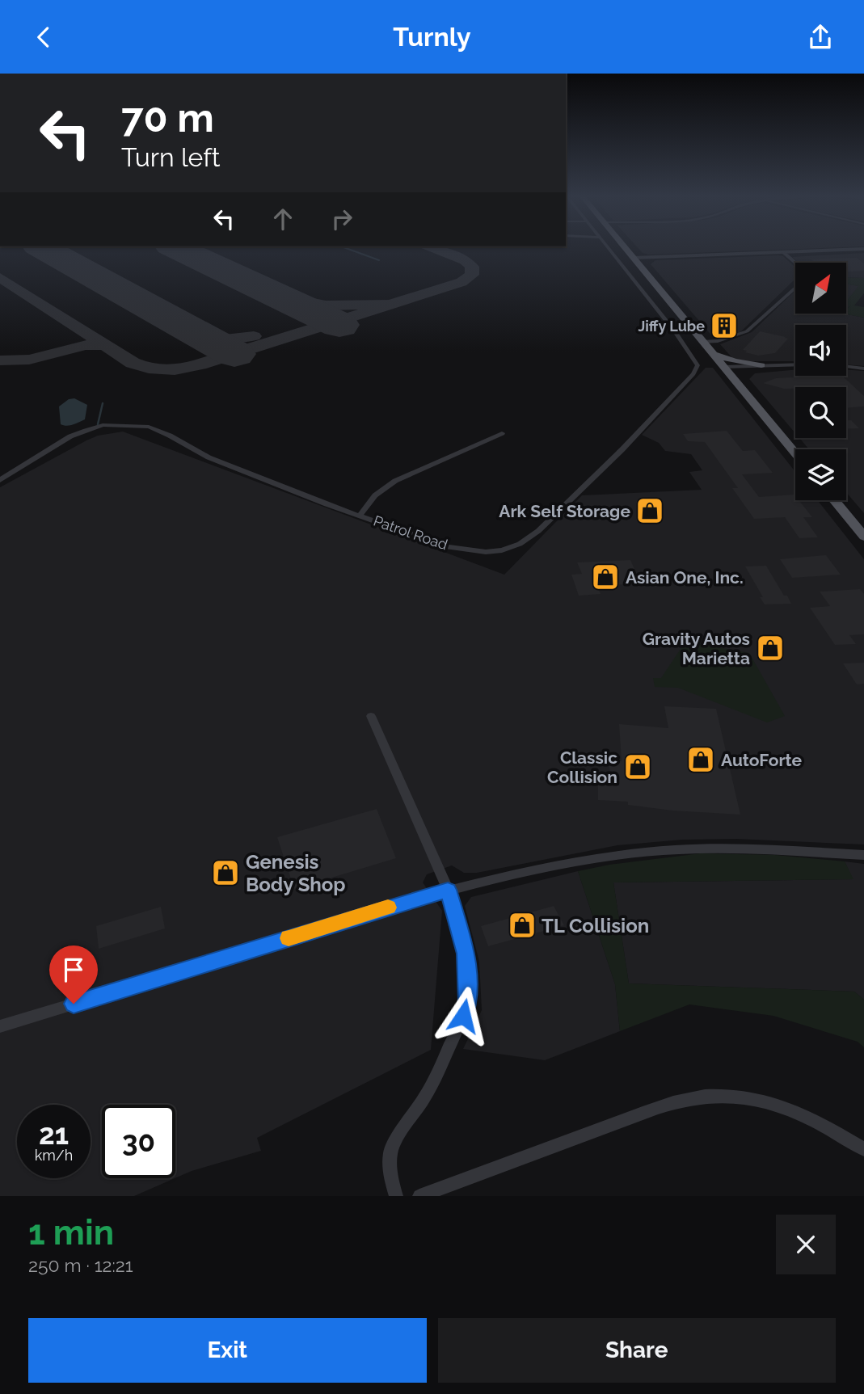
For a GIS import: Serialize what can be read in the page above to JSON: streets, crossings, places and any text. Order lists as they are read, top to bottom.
{
  "streets": {
    "street": ["Patrol Road"]
  },
  "places": {
    "building": ["Jiffy Lube"],
    "shop": [
      "Ark Self Storage",
      "Asian One, Inc.",
      "Gravity Autos Marietta",
      "AutoForte",
      "Classic Collision",
      "Genesis Body Shop",
      "TL Collision"
    ]
  },
  "north": "top right",
  "page": {
    "header": "Turnly",
    "turn": ["70 m", "Turn left"],
    "speed": "21 km/h",
    "limit": "30",
    "heading": ["1 min", "250 m · 12:21"],
    "buttons": ["Exit", "Share"]
  }
}
